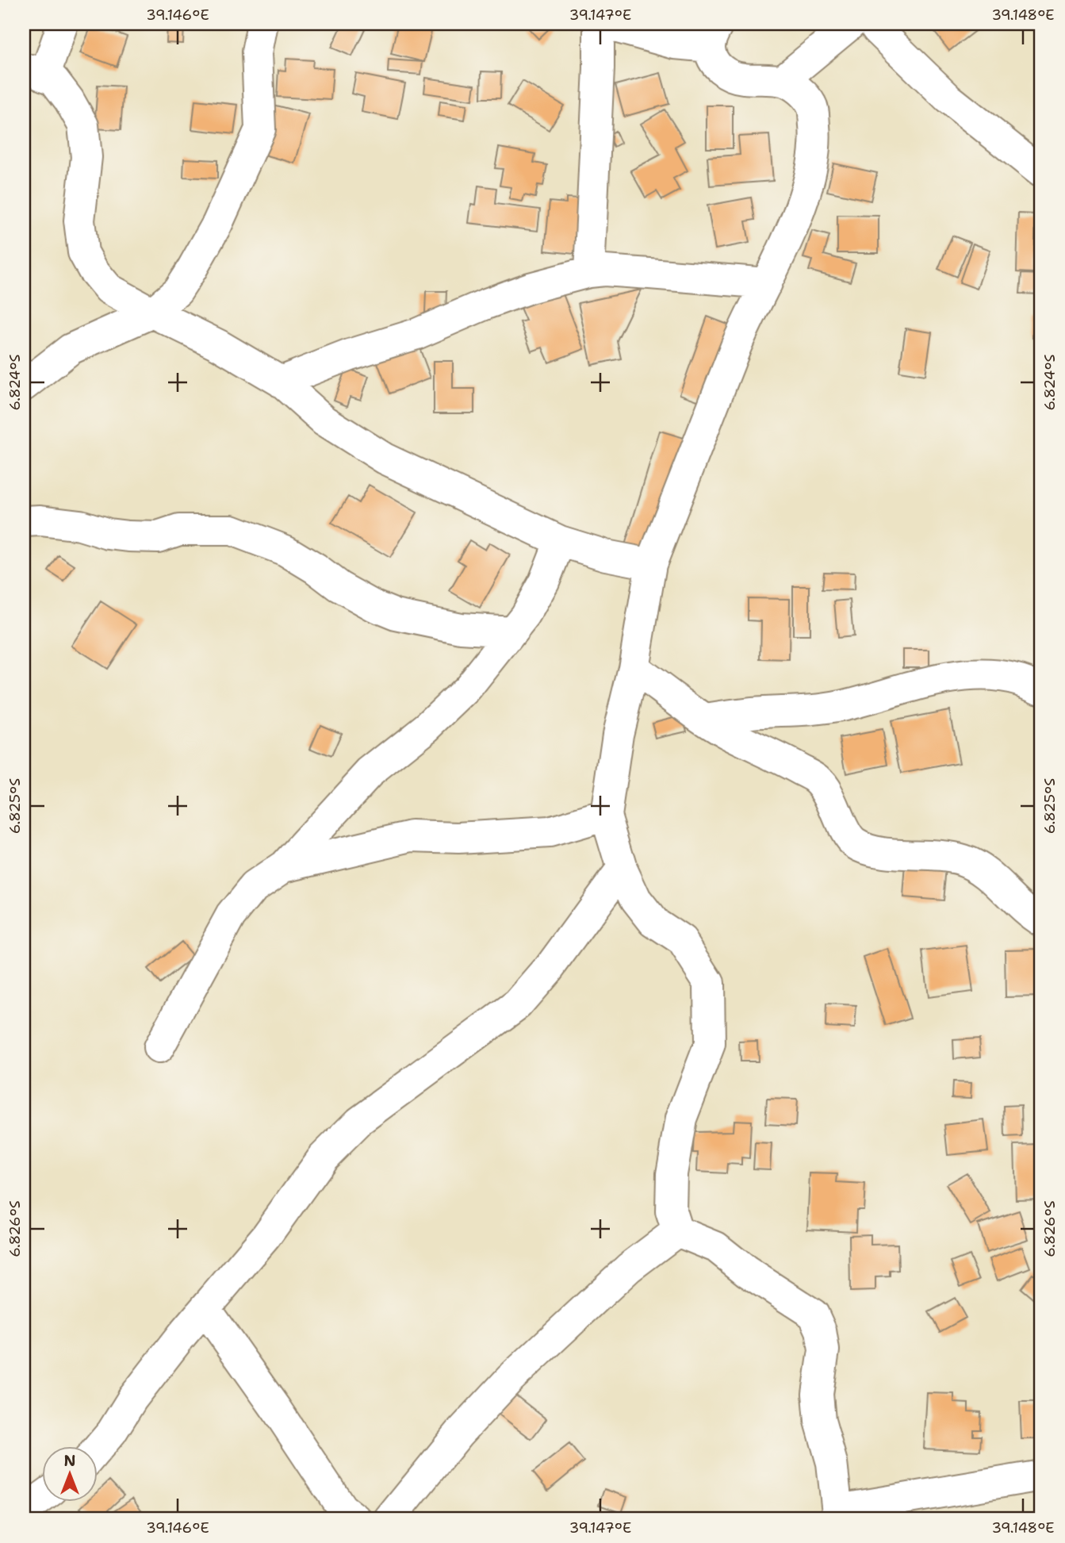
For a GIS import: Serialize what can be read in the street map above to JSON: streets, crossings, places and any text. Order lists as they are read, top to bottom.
{
  "north": "top",
  "coordinates": [
    "39.146°E",
    "39.147°E",
    "39.148°E",
    "6.824°S",
    "6.825°S",
    "6.826°S"
  ]
}
